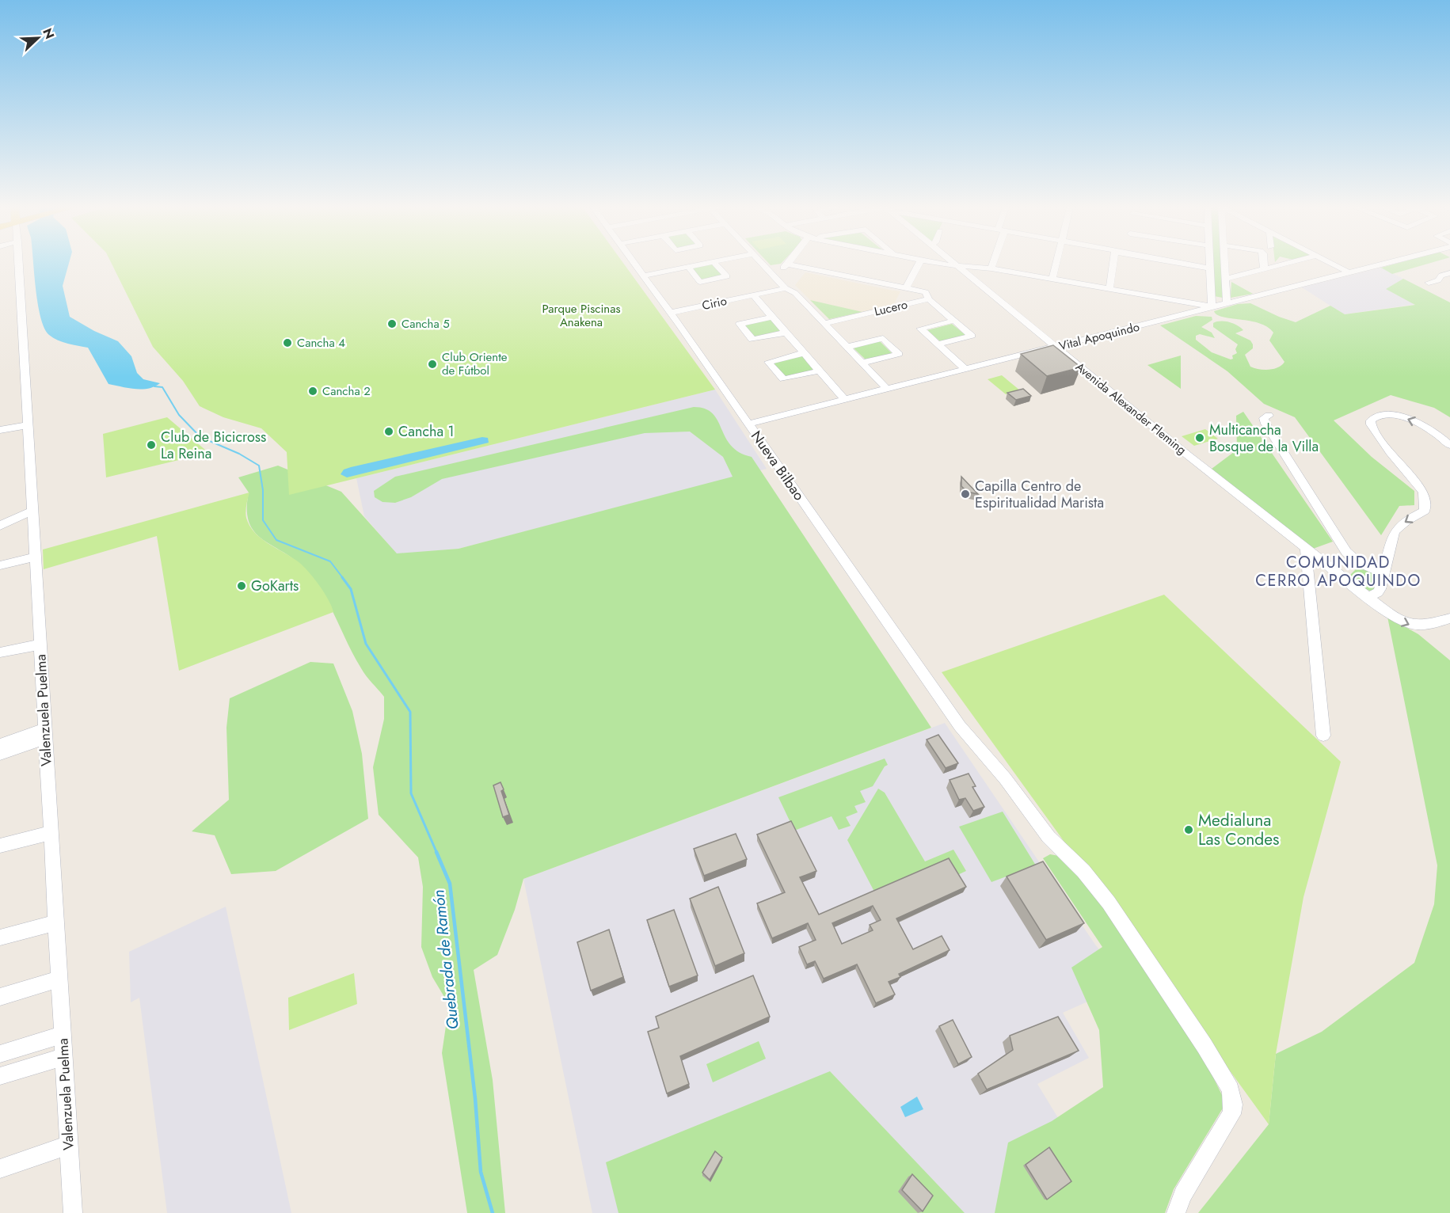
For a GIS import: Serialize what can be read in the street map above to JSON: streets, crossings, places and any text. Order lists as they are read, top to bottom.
{
  "streets": {
    "street": [
      "Cirio",
      "Lucero",
      "Vital Apoquindo",
      "Avenida Alexander Fleming",
      "Nueva Bilbao",
      "Valenzuela Puelma"
    ]
  },
  "crossings": [
    ["Cirio", "Nueva Bilbao"],
    ["Vital Apoquindo", "Avenida Alexander Fleming"],
    ["Vital Apoquindo", "Nueva Bilbao"]
  ],
  "districts": ["COMUNIDAD CERRO APOQUINDO"],
  "water": ["Quebrada de Ramón"],
  "parks": ["Parque Piscinas Anakena"],
  "places": [
    "Cancha 5",
    "Cancha 4",
    "Club Oriente de Fútbol",
    "Cancha 2",
    "Cancha 1",
    "Multicancha Bosque de la Villa",
    "Club de Bicicross La Reina",
    "Capilla Centro de Espiritualidad Marista",
    "GoKarts",
    "Medialuna Las Condes"
  ],
  "north": "top right"
}
